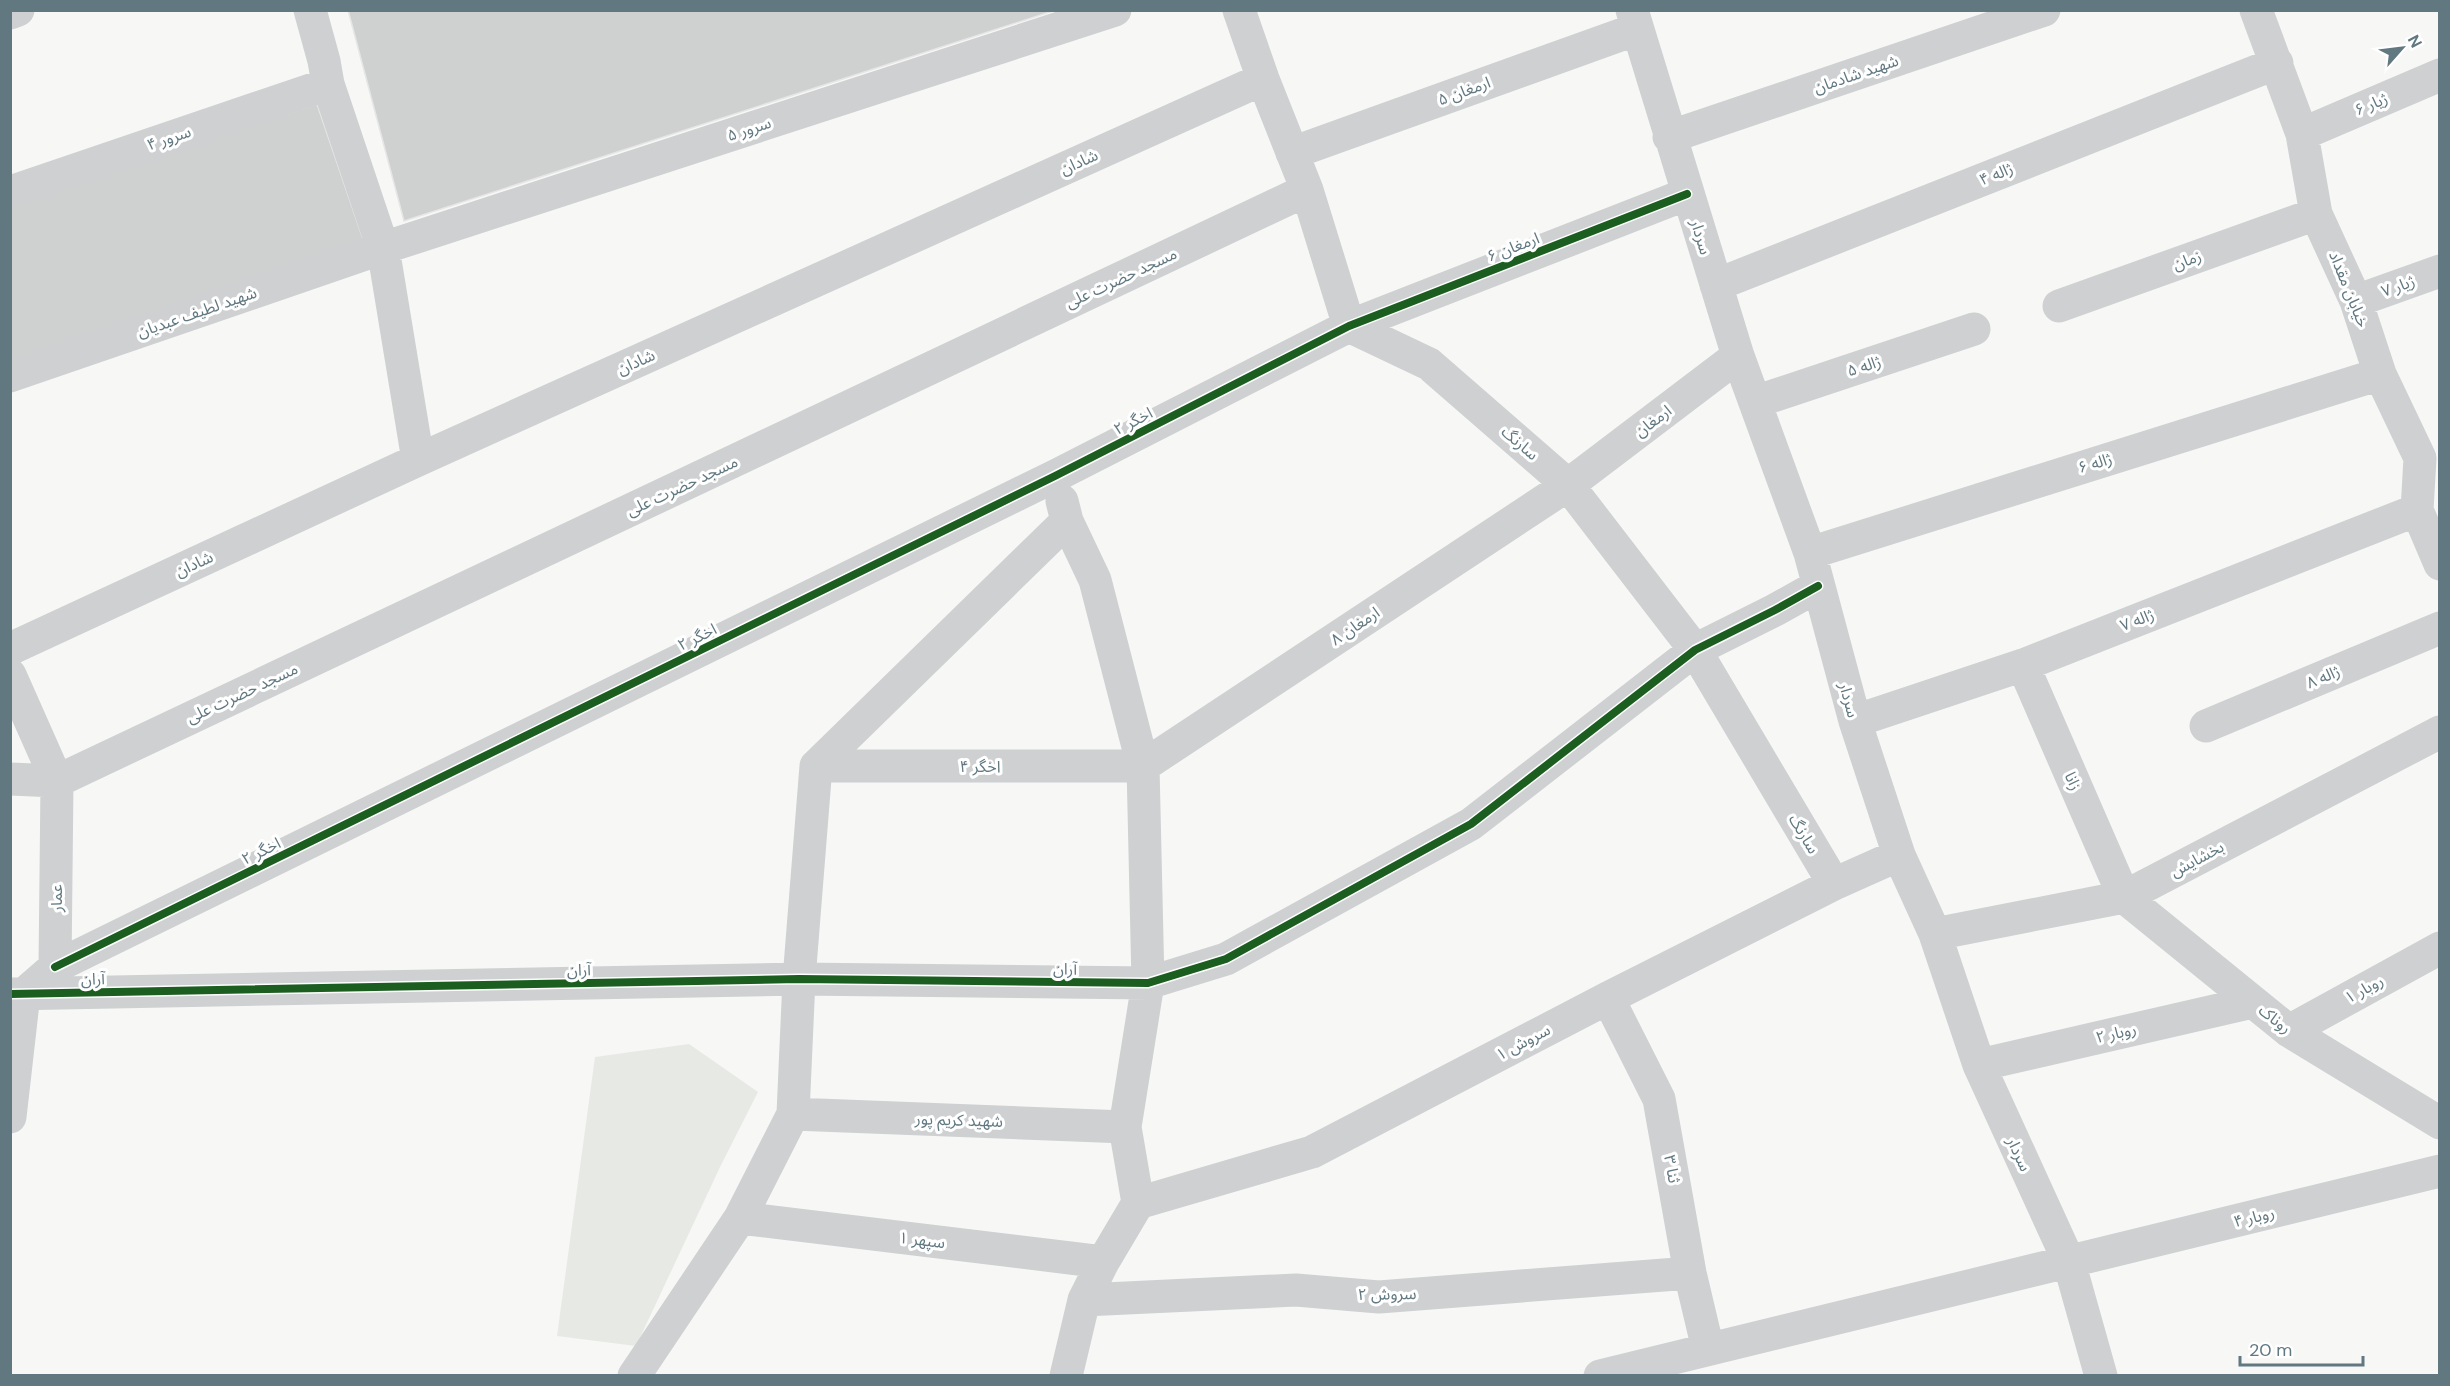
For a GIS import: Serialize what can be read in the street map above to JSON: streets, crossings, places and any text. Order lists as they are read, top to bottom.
{
  "streets": {
    "street": [
      "شهید شادمان",
      "ارمغان ۵",
      "ژیار ۶",
      "سرور ۵",
      "سرور ۴",
      "شادان",
      "ژاله ۴",
      "سردار",
      "ارمغان ۶",
      "زمان",
      "مسجد حضرت علی",
      "ژیار ۷",
      "خیابان مقداد",
      "شهید لطیف عبدیان",
      "ژاله ۵",
      "اخگر ۲",
      "ارمغان",
      "سارنگ",
      "ژاله ۶",
      "ژاله ۷",
      "ارمغان ۸",
      "ژاله ۸",
      "اخگر ۴",
      "زانا",
      "بخشایش",
      "عمار",
      "آران",
      "روبار ۱",
      "روناک",
      "روبار ۲",
      "سروش ۱",
      "شهید کریم پور",
      "ثنا ۳",
      "روبار ۴",
      "سپهر ۱",
      "سروش ۲"
    ]
  },
  "crossings": [
    ["شهید شادمان", "سردار"],
    ["ارمغان ۵", "سردار"],
    ["ژیار ۶", "خیابان مقداد"],
    ["سرور ۵", "شهید لطیف عبدیان"],
    ["ژاله ۴", "سردار"],
    ["ژاله ۴", "خیابان مقداد"],
    ["سردار", "ارمغان ۶"],
    ["سردار", "ژاله ۵"],
    ["سردار", "ارمغان"],
    ["سردار", "ژاله ۶"],
    ["سردار", "ژاله ۷"],
    ["سردار", "بخشایش"],
    ["سردار", "آران"],
    ["سردار", "روبار ۲"],
    ["سردار", "سروش ۱"],
    ["سردار", "روبار ۴"],
    ["ارمغان ۶", "اخگر ۲"],
    ["ارمغان ۶", "سارنگ"],
    ["زمان", "خیابان مقداد"],
    ["مسجد حضرت علی", "عمار"],
    ["ژیار ۷", "خیابان مقداد"],
    ["خیابان مقداد", "ژاله ۶"],
    ["خیابان مقداد", "ژاله ۷"],
    ["اخگر ۲", "سارنگ"],
    ["اخگر ۲", "عمار"],
    ["ارمغان", "سارنگ"],
    ["ارمغان", "ارمغان ۸"],
    ["سارنگ", "ارمغان ۸"],
    ["سارنگ", "آران"],
    ["سارنگ", "سروش ۱"],
    ["ژاله ۷", "زانا"],
    ["ارمغان ۸", "اخگر ۴"],
    ["زانا", "بخشایش"],
    ["زانا", "روناک"],
    ["بخشایش", "روناک"],
    ["روبار ۱", "روناک"],
    ["روناک", "روبار ۲"],
    ["سروش ۱", "ثنا ۳"],
    ["ثنا ۳", "روبار ۴"],
    ["ثنا ۳", "سروش ۲"]
  ],
  "scale_bar": "20 m",
  "north": "top right"
}
